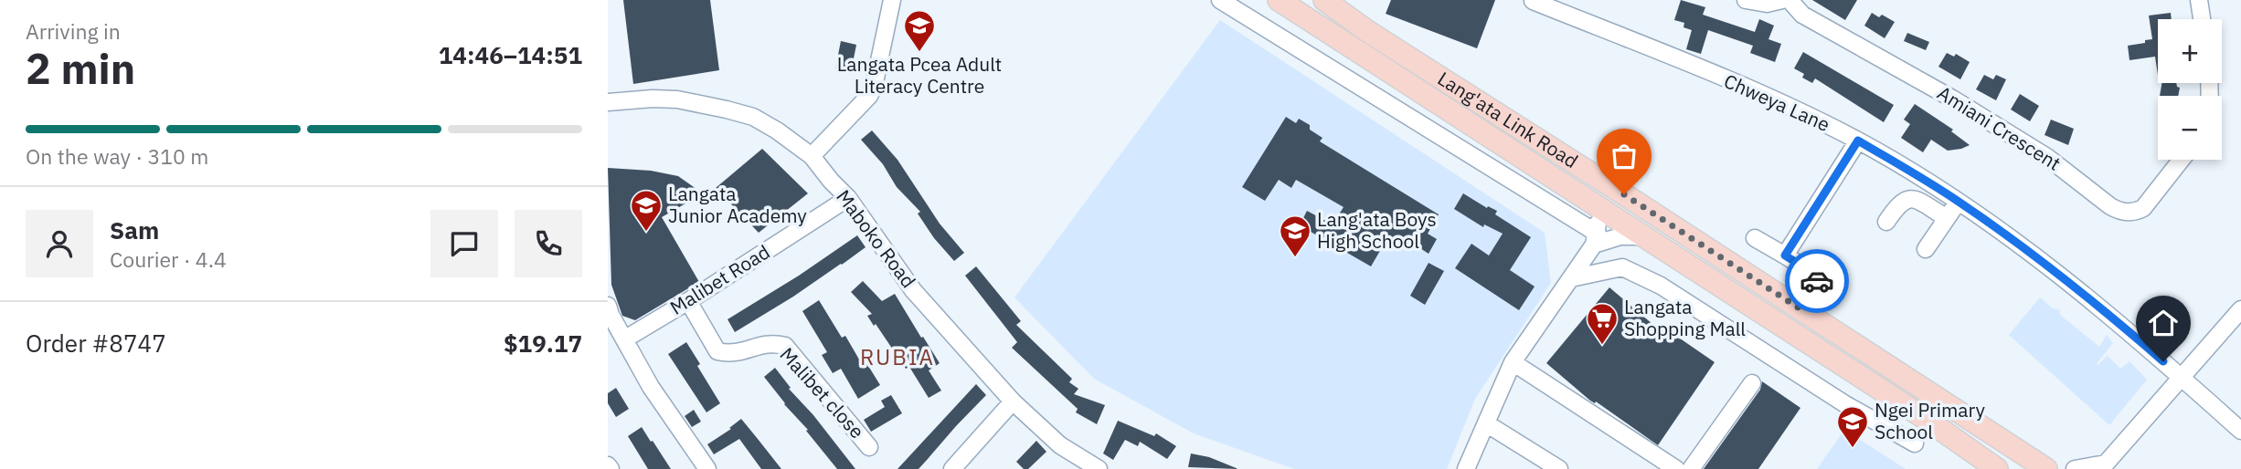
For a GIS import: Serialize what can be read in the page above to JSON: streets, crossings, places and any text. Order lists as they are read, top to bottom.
{
  "streets": {
    "main road": ["Lang'ata Link Road"],
    "street": [
      "Chweya Lane",
      "Amiani Crescent",
      "Maboko Road",
      "Malibet Road",
      "Malibet close"
    ]
  },
  "crossings": [
    ["Maboko Road", "Malibet Road"],
    ["Malibet Road", "Malibet close"]
  ],
  "districts": ["RUBIA"],
  "places": {
    "school or university": [
      "Langata Pcea Adult Literacy Centre",
      "Langata Junior Academy",
      "Lang'ata Boys High School",
      "Ngei Primary School"
    ],
    "supermarket": ["Langata Shopping Mall"]
  },
  "page": {
    "heading": ["2 min", "Arriving in", "14:46–14:51"],
    "panel": [
      "Sam",
      "Courier · 4.4",
      "Order #8747",
      "$19.17"
    ],
    "map_buttons": ["+", "−"],
    "bar": "On the way · 310 m"
  }
}
